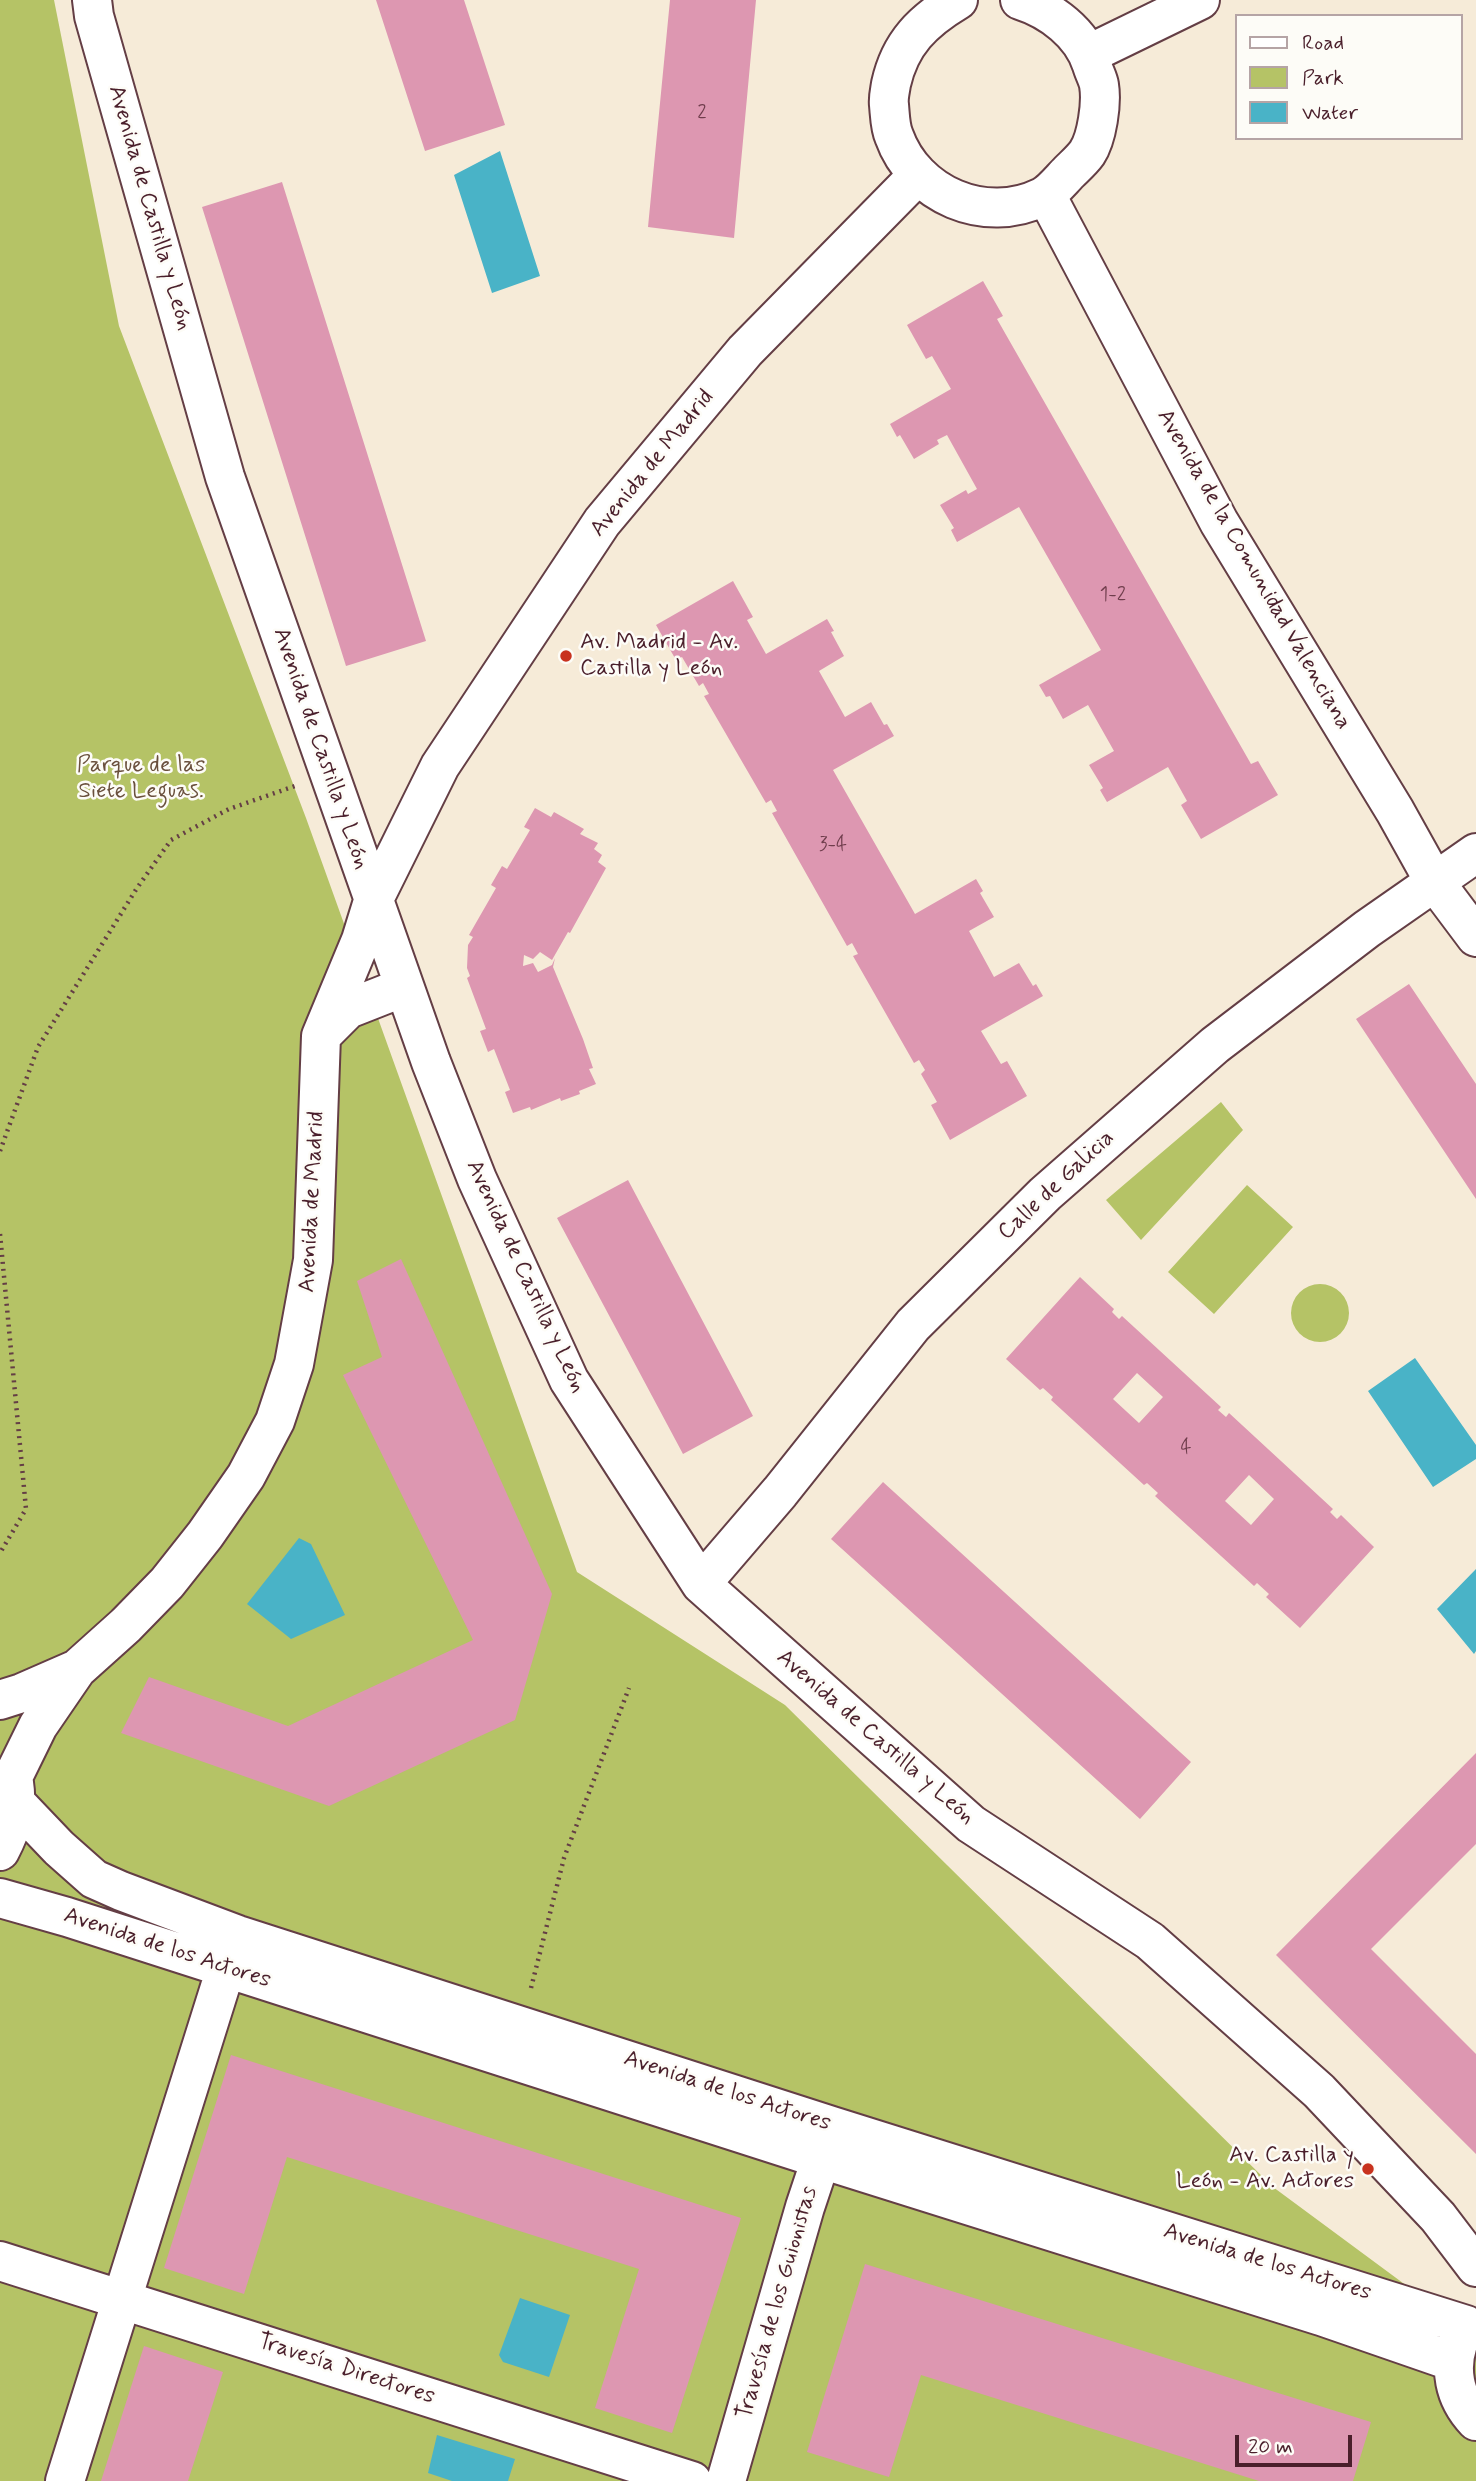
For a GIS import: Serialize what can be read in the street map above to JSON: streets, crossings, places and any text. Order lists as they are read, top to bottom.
{
  "streets": {
    "street": [
      "Avenida de Castilla y León",
      "Avenida de Madrid",
      "Avenida de la Comunidad Valenciana",
      "Calle de Galicia",
      "Avenida de los Actores",
      "Travesía de los Guionistas",
      "Travesía Directores"
    ]
  },
  "crossings": [
    ["Avenida de Castilla y León", "Avenida de Madrid"],
    ["Avenida de Castilla y León", "Calle de Galicia"],
    ["Avenida de Madrid", "Avenida de los Actores"],
    ["Avenida de la Comunidad Valenciana", "Calle de Galicia"],
    ["Avenida de los Actores", "Travesía de los Guionistas"]
  ],
  "parks": ["Parque de las Siete Leguas."],
  "places": ["Av. Madrid - Av. Castilla y León", "Av. Castilla y León - Av. Actores"],
  "house_numbers": [
    "2",
    "1-2",
    "3-4",
    "4"
  ],
  "legend": ["Road", "Park", "Water"],
  "scale_bar": "20 m"
}
